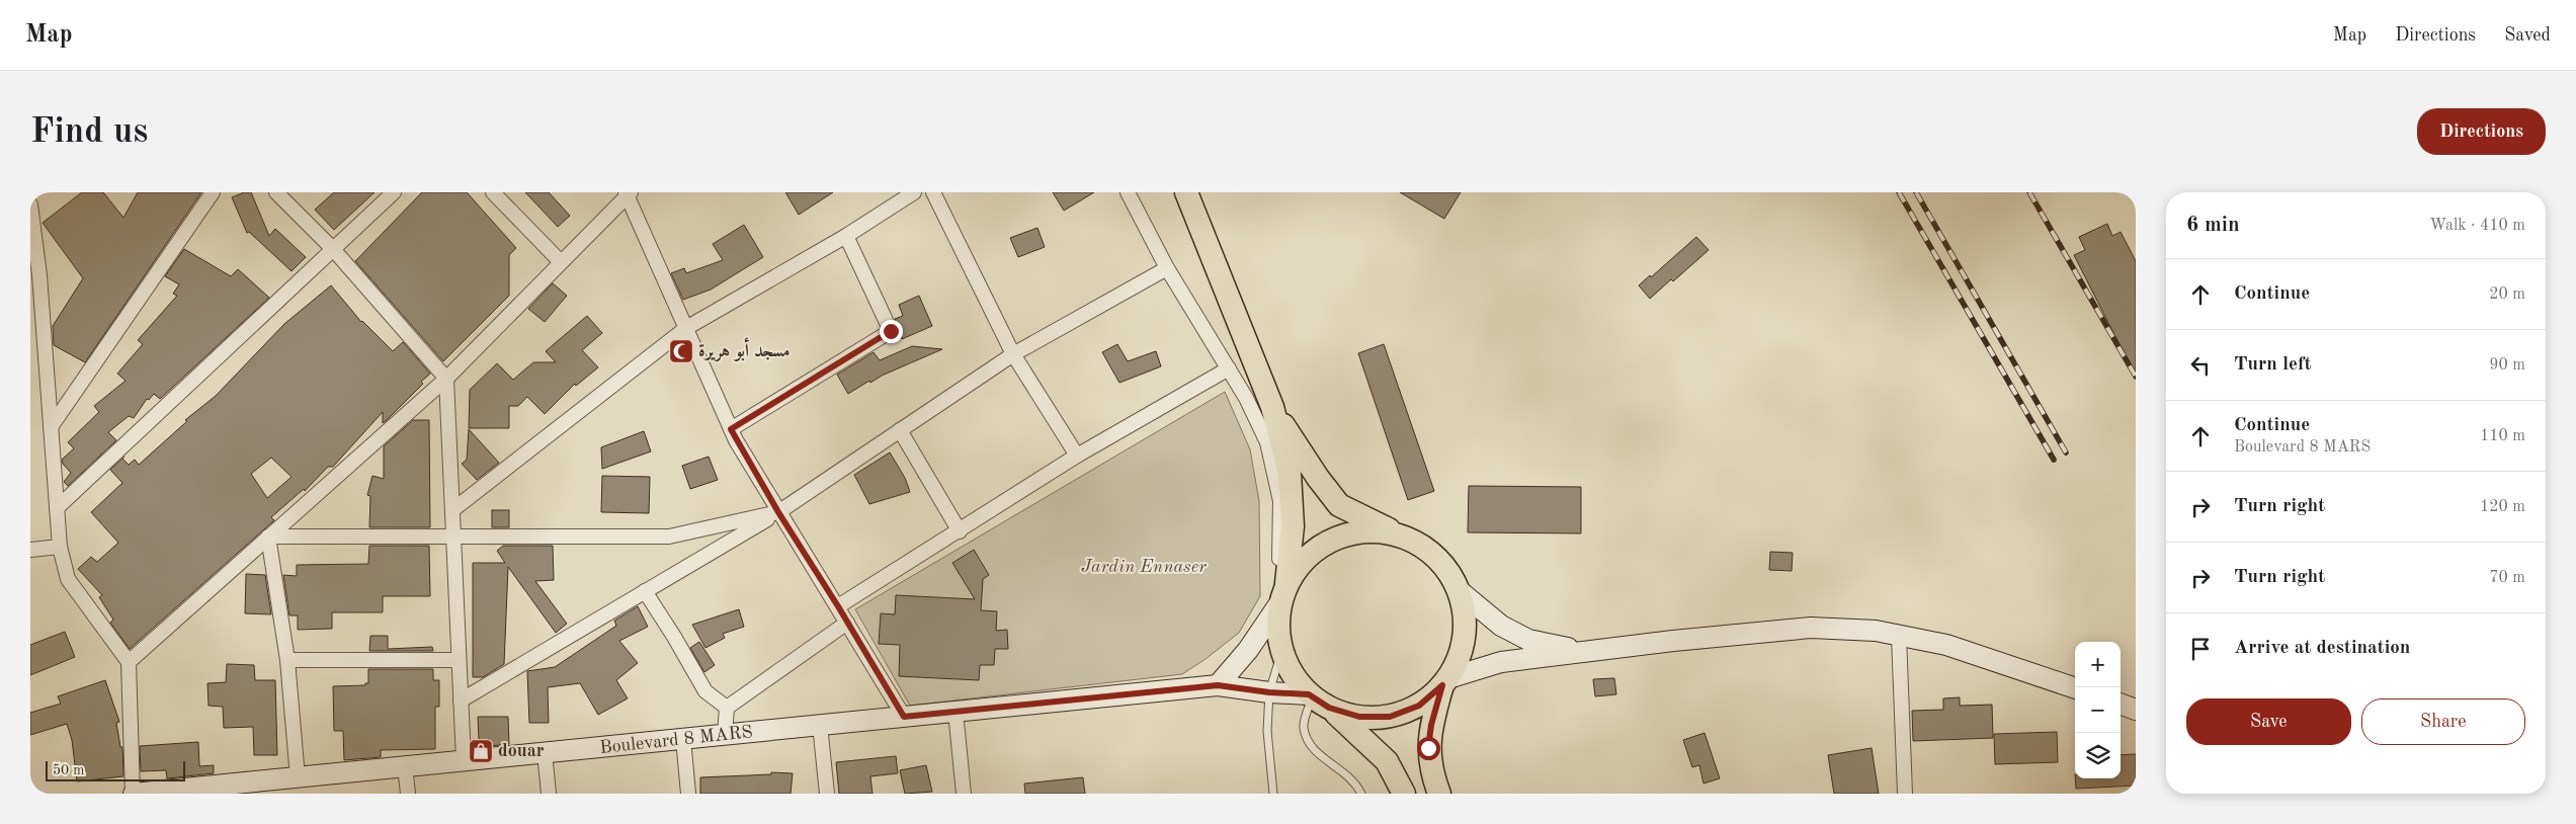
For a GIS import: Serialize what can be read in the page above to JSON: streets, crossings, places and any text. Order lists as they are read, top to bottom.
{
  "streets": {
    "main road": ["Boulevard 8 MARS"]
  },
  "parks": ["Jardin Ennaser"],
  "places": {
    "mosque": ["مسجد أبو هريرة"],
    "shop": ["douar"]
  },
  "scale_bar": "50 m",
  "page": {
    "header": "Map",
    "nav": ["Map", "Directions", "Saved"],
    "buttons": [
      "Directions",
      ["Save", "Share"]
    ],
    "title": "Find us",
    "heading": ["6 min", "Walk · 410 m"],
    "list": [
      ["Continue", "20 m"],
      ["Turn left", "90 m"],
      ["Continue", "Boulevard 8 MARS", "110 m"],
      ["Turn right", "120 m"],
      ["Turn right", "70 m"],
      "Arrive at destination"
    ],
    "map_buttons": ["+", "−"],
    "scale": "50 m"
  }
}
